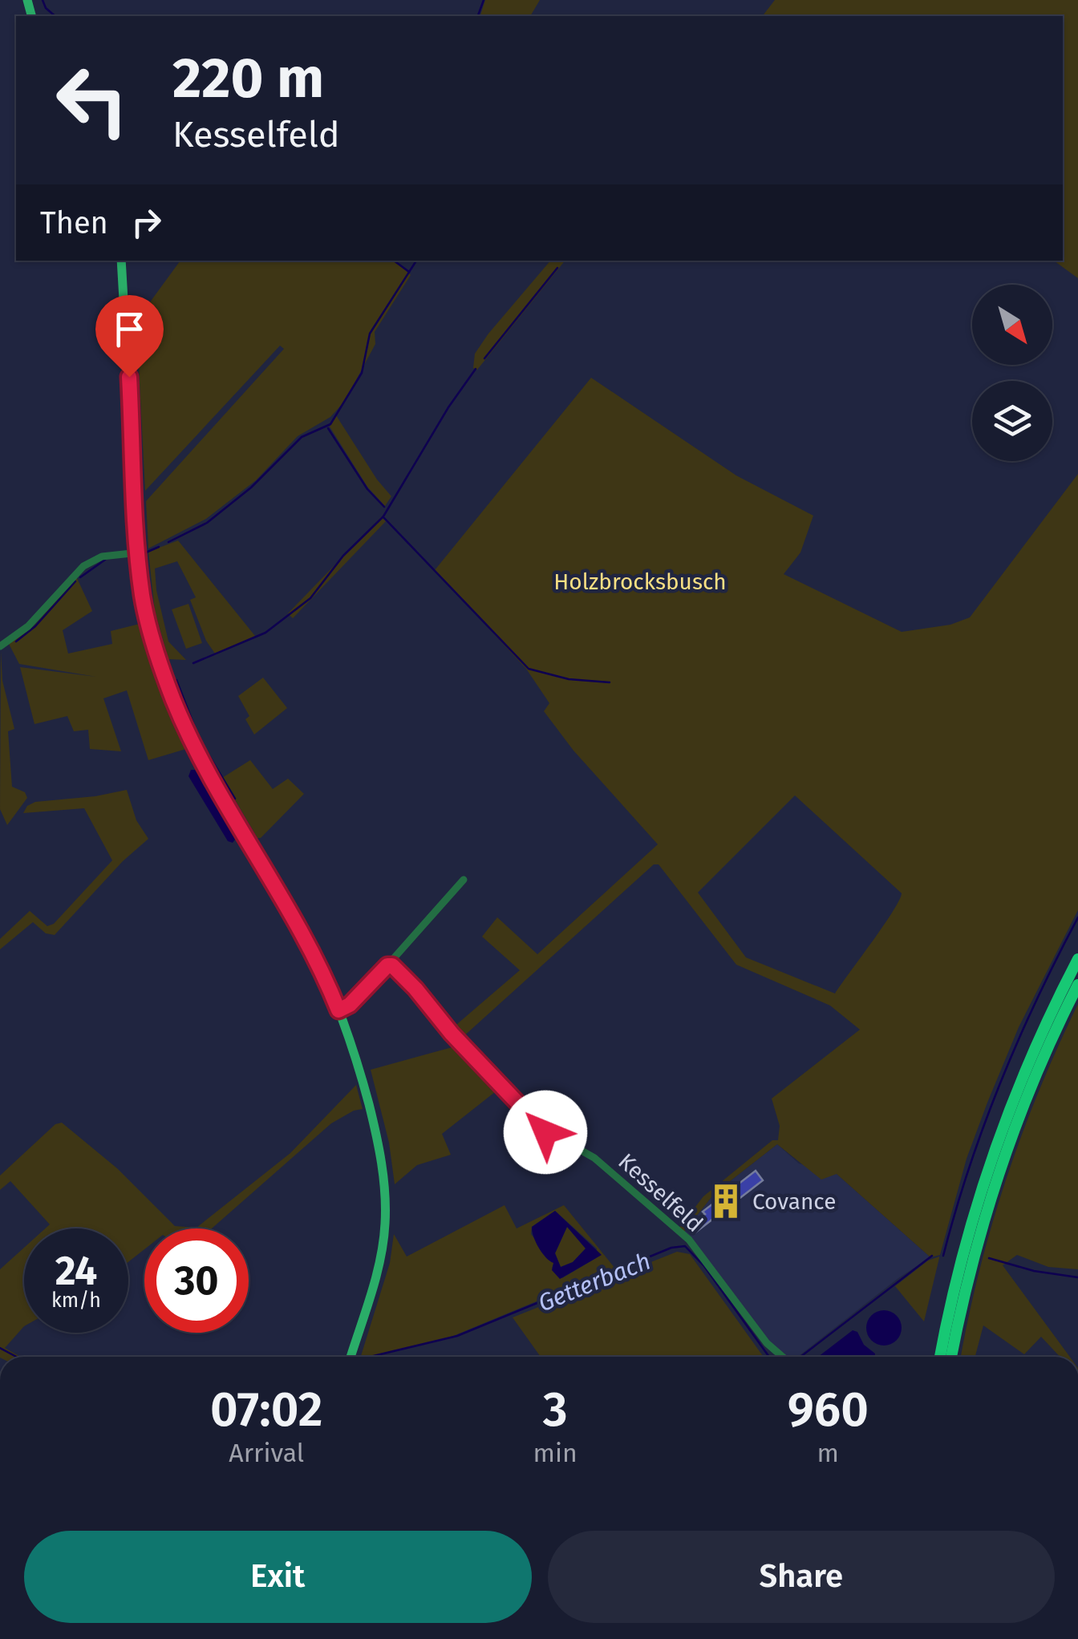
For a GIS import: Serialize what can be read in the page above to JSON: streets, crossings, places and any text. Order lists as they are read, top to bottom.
{
  "streets": {
    "street": ["Kesselfeld"]
  },
  "water": ["Getterbach"],
  "parks": ["Holzbrocksbusch"],
  "places": {
    "building": ["Covance"]
  },
  "north": "bottom right",
  "page": {
    "turn": ["220 m", "Kesselfeld"],
    "then": "Then",
    "speed": "24 km/h",
    "limit": "30",
    "eta": [
      "07:02",
      "Arrival",
      "3",
      "min",
      "960",
      "m"
    ],
    "buttons": ["Exit", "Share"]
  }
}
